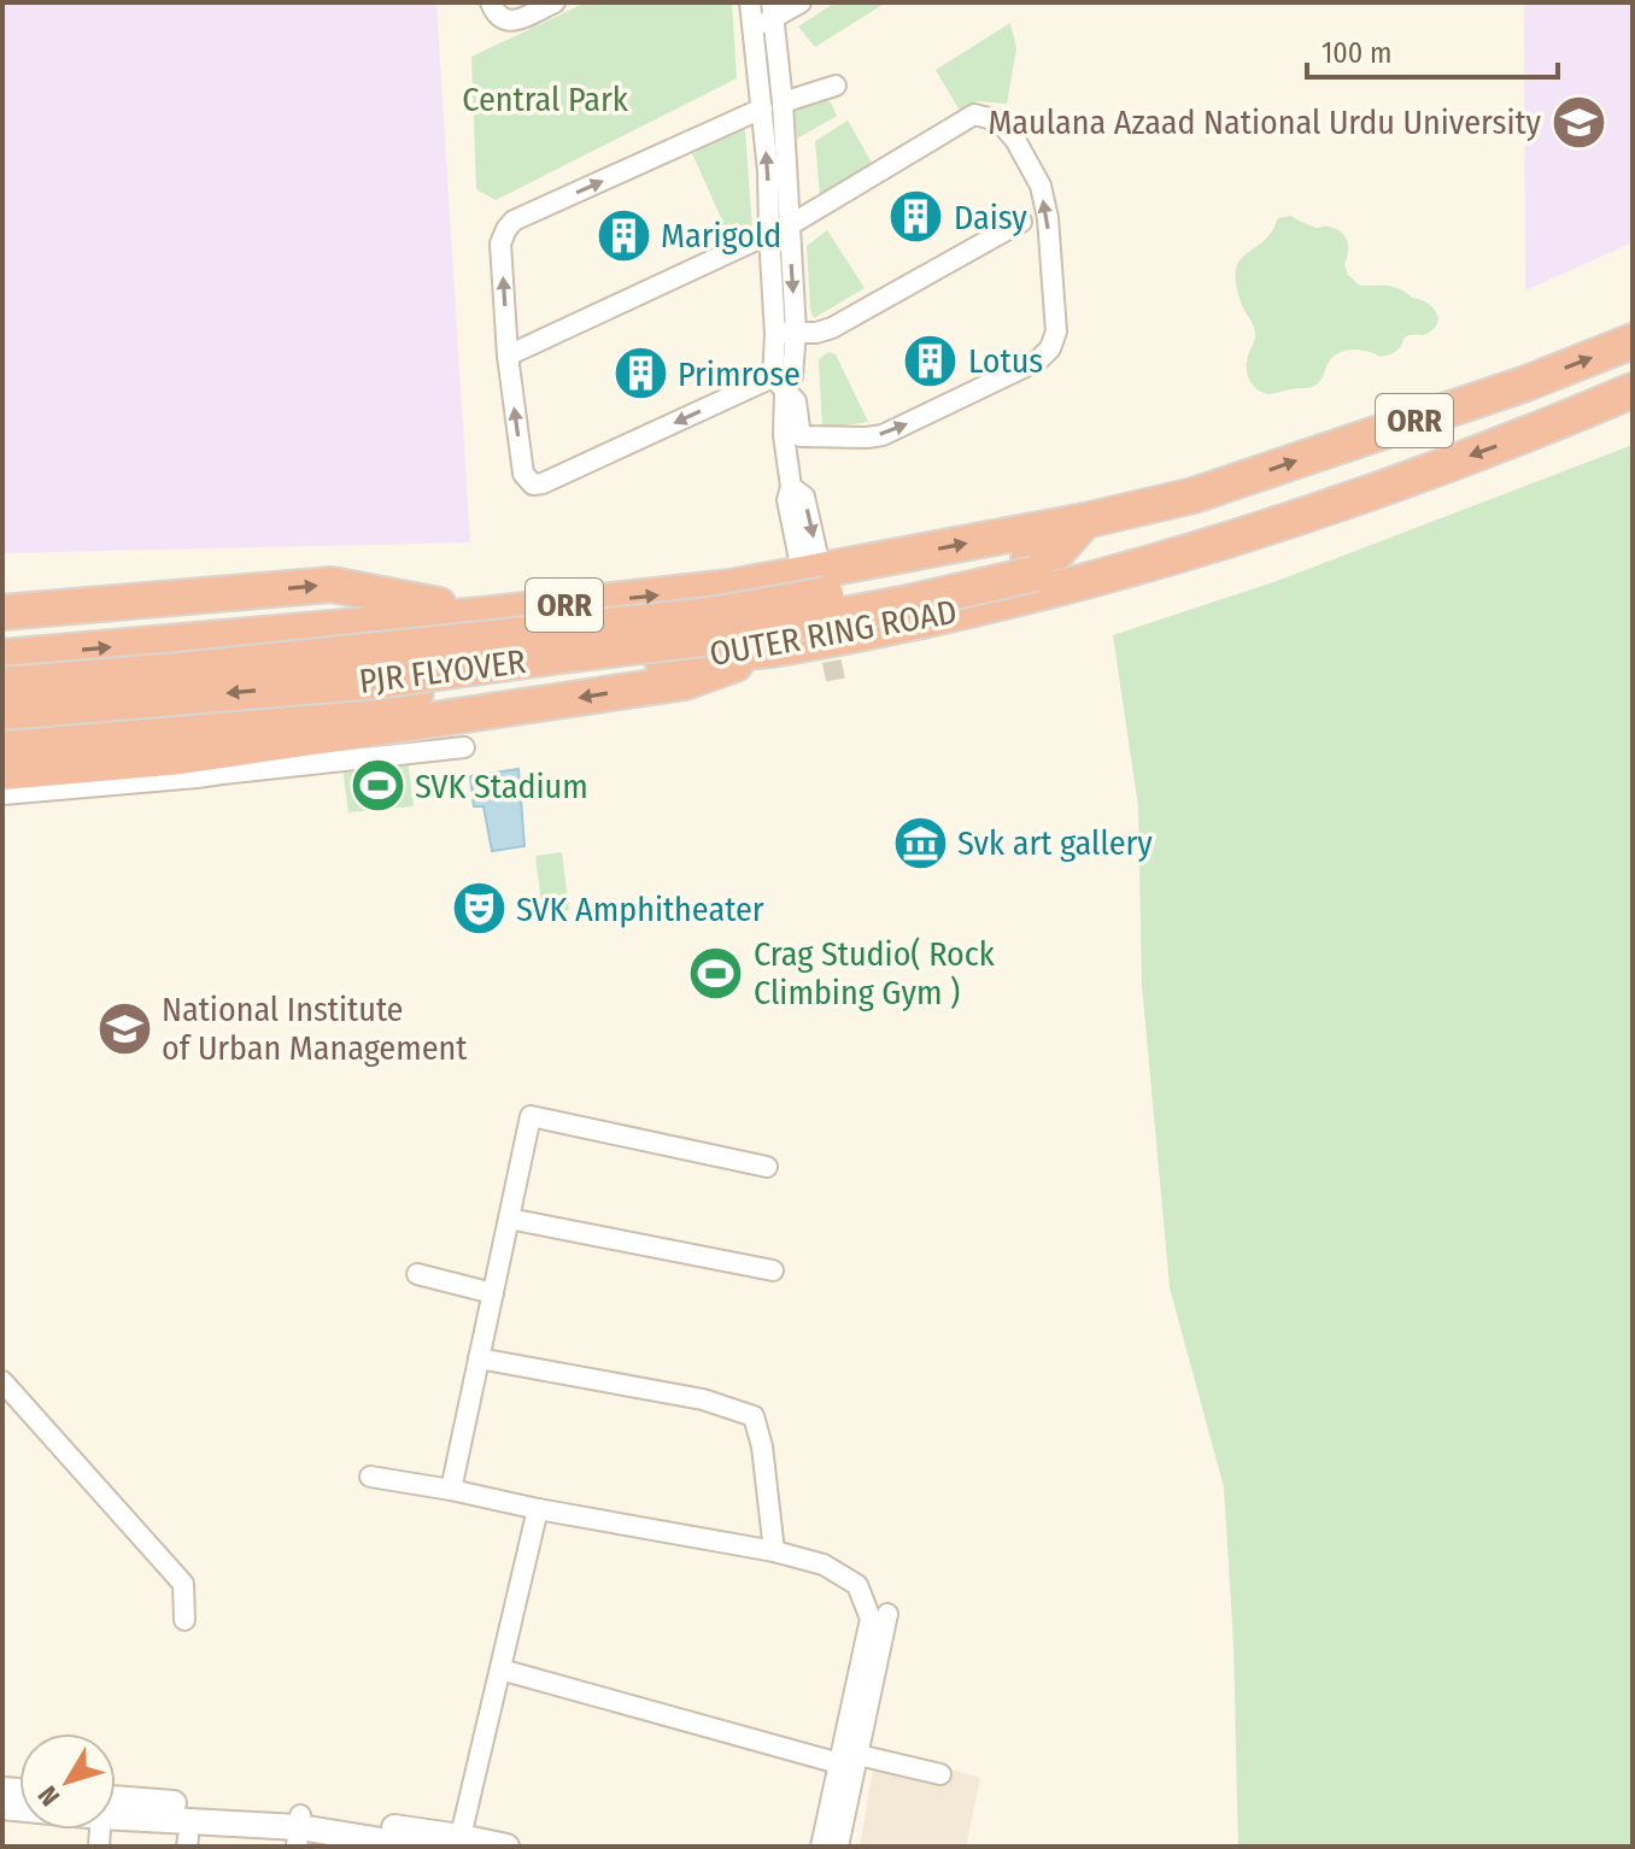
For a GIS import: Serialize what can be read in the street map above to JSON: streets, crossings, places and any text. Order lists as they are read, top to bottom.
{
  "streets": {
    "highway": ["ORR", "OUTER RING ROAD", "PJR FLYOVER"]
  },
  "crossings": [
    ["OUTER RING ROAD", "PJR FLYOVER"]
  ],
  "parks": ["Central Park"],
  "places": {
    "school or university": ["Maulana Azaad National Urdu University", "National Institute of Urban Management"],
    "building": [
      "Daisy",
      "Marigold",
      "Lotus",
      "Primrose"
    ],
    "sports": ["SVK Stadium", "Crag Studio( Rock Climbing Gym )"],
    "museum": ["Svk art gallery"],
    "theatre": ["SVK Amphitheater"]
  },
  "scale_bar": "100 m",
  "north": "bottom left"
}
